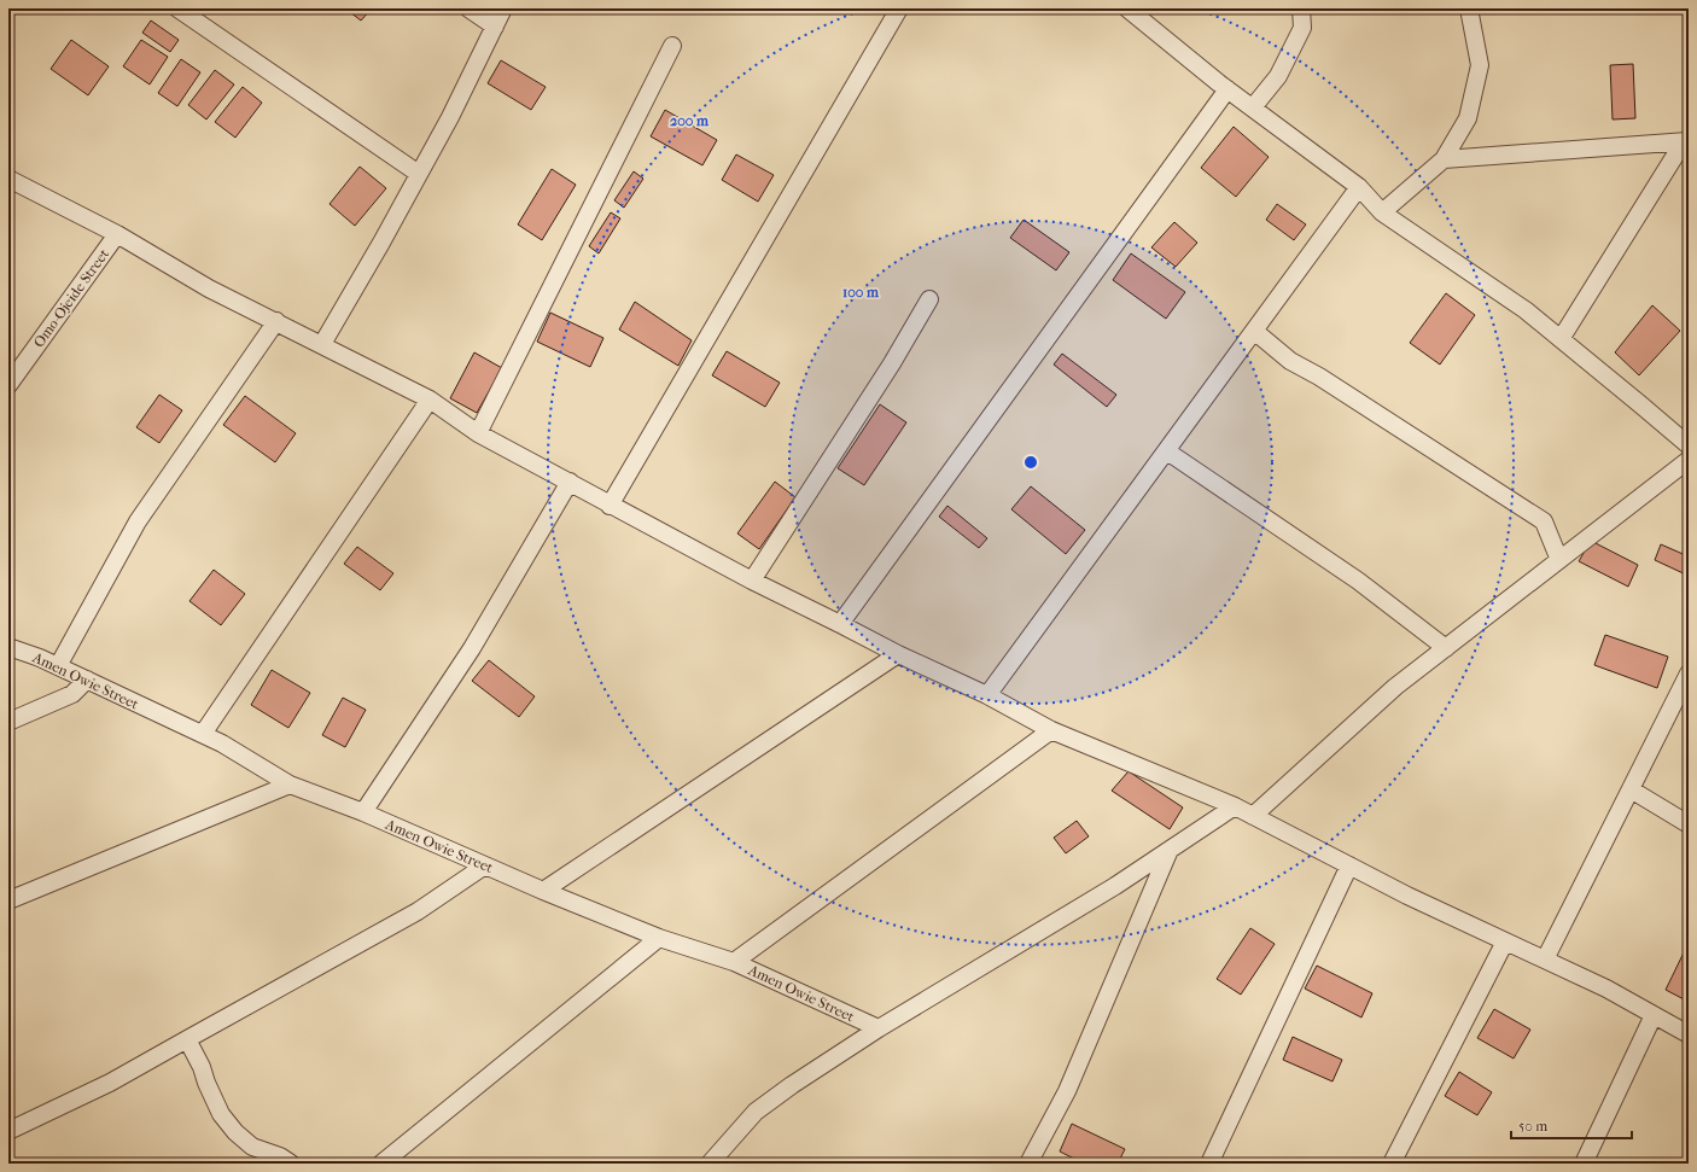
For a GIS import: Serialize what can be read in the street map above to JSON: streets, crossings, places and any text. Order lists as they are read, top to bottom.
{
  "streets": {
    "street": ["Omo-Ojeide Street", "Amen Owie Street"]
  },
  "scale_bar": "50 m",
  "rings": ["200 m", "100 m"]
}
